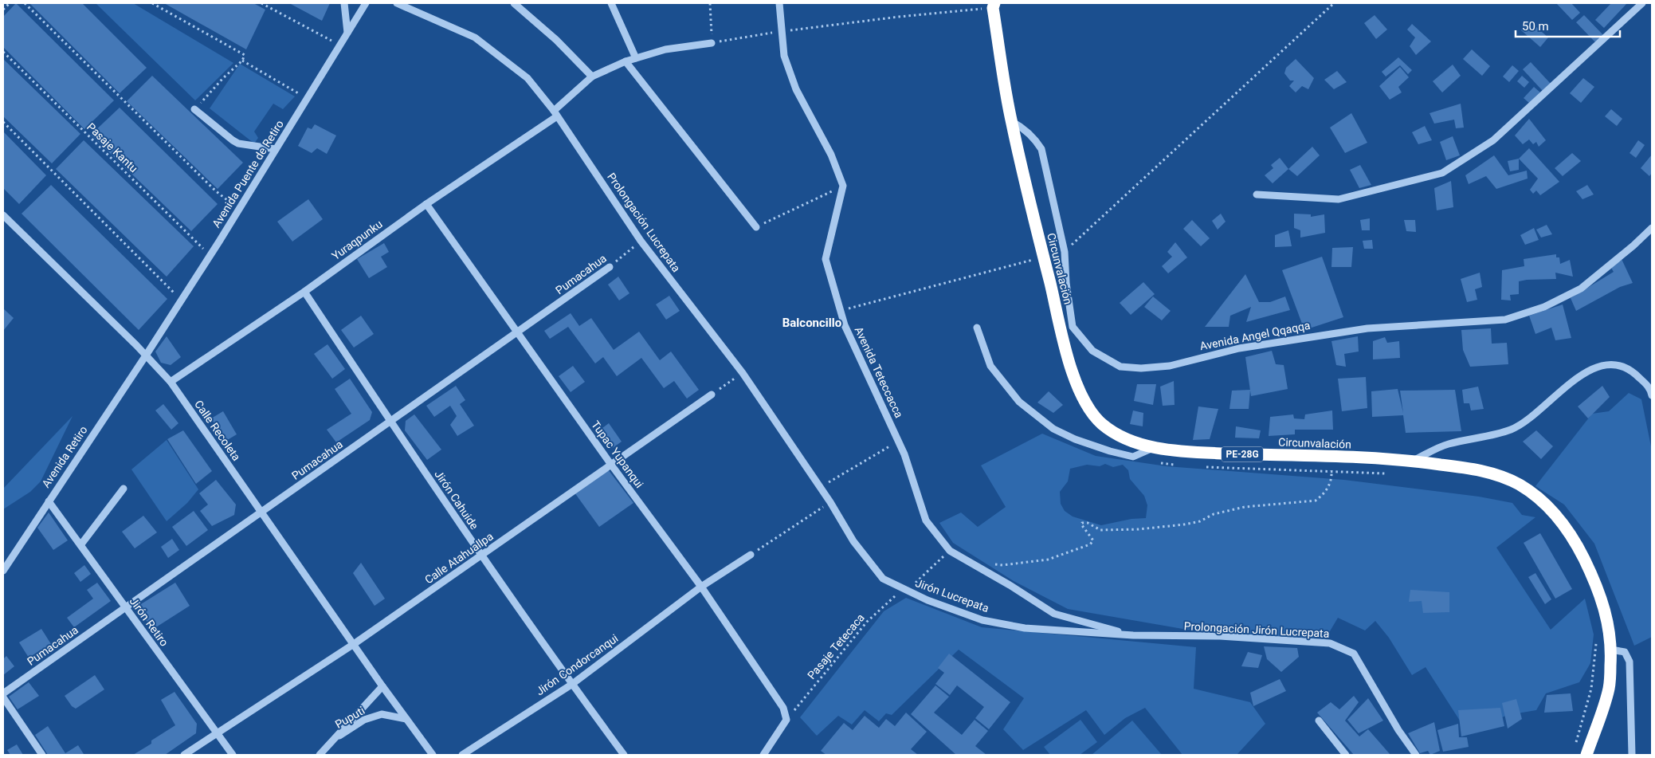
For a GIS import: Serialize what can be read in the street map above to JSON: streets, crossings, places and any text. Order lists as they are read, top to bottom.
{
  "streets": {
    "highway": ["Circunvalación", "PE-28G"],
    "street": [
      "Avenida Puente de Retiro",
      "Prolongación Lucrepata",
      "Yuraqpunku",
      "Pumacahua",
      "Avenida Angel Qqaqqa",
      "Avenida Teteccacca",
      "Calle Recoleta",
      "Tupac Yupanqui",
      "Avenida Retiro",
      "Jirón Cahuide",
      "Calle Atahuallpa",
      "Jirón Lucrepata",
      "Jirón Retiro",
      "Prolongación Jirón Lucrepata",
      "Jirón Condorcanqui",
      "Puputi"
    ],
    "path": ["Pasaje Kantu", "Pasaje Tetecaca"]
  },
  "crossings": [
    ["Pasaje Kantu", "Avenida Puente de Retiro"],
    ["Avenida Puente de Retiro", "Calle Recoleta"],
    ["Avenida Puente de Retiro", "Avenida Retiro"],
    ["Prolongación Lucrepata", "Yuraqpunku"],
    ["Prolongación Lucrepata", "Pumacahua"],
    ["Prolongación Lucrepata", "Jirón Lucrepata"],
    ["Yuraqpunku", "Calle Recoleta"],
    ["Yuraqpunku", "Tupac Yupanqui"],
    ["Yuraqpunku", "Jirón Cahuide"],
    ["Circunvalación", "Avenida Angel Qqaqqa"],
    ["Pumacahua", "Calle Recoleta"],
    ["Pumacahua", "Tupac Yupanqui"],
    ["Pumacahua", "Jirón Cahuide"],
    ["Pumacahua", "Jirón Retiro"],
    ["Avenida Teteccacca", "Jirón Lucrepata"],
    ["Avenida Teteccacca", "Prolongación Jirón Lucrepata"],
    ["Avenida Teteccacca", "Pasaje Tetecaca"],
    ["Calle Recoleta", "Avenida Retiro"],
    ["Calle Recoleta", "Calle Atahuallpa"],
    ["Calle Recoleta", "Puputi"],
    ["Tupac Yupanqui", "Calle Atahuallpa"],
    ["Tupac Yupanqui", "Pasaje Tetecaca"],
    ["Tupac Yupanqui", "Jirón Condorcanqui"],
    ["Avenida Retiro", "Jirón Retiro"],
    ["Jirón Cahuide", "Calle Atahuallpa"],
    ["Jirón Cahuide", "Jirón Condorcanqui"],
    ["Calle Atahuallpa", "Jirón Retiro"],
    ["Jirón Lucrepata", "Prolongación Jirón Lucrepata"],
    ["Jirón Lucrepata", "Pasaje Tetecaca"]
  ],
  "districts": ["Balconcillo"],
  "scale_bar": "50 m"
}
